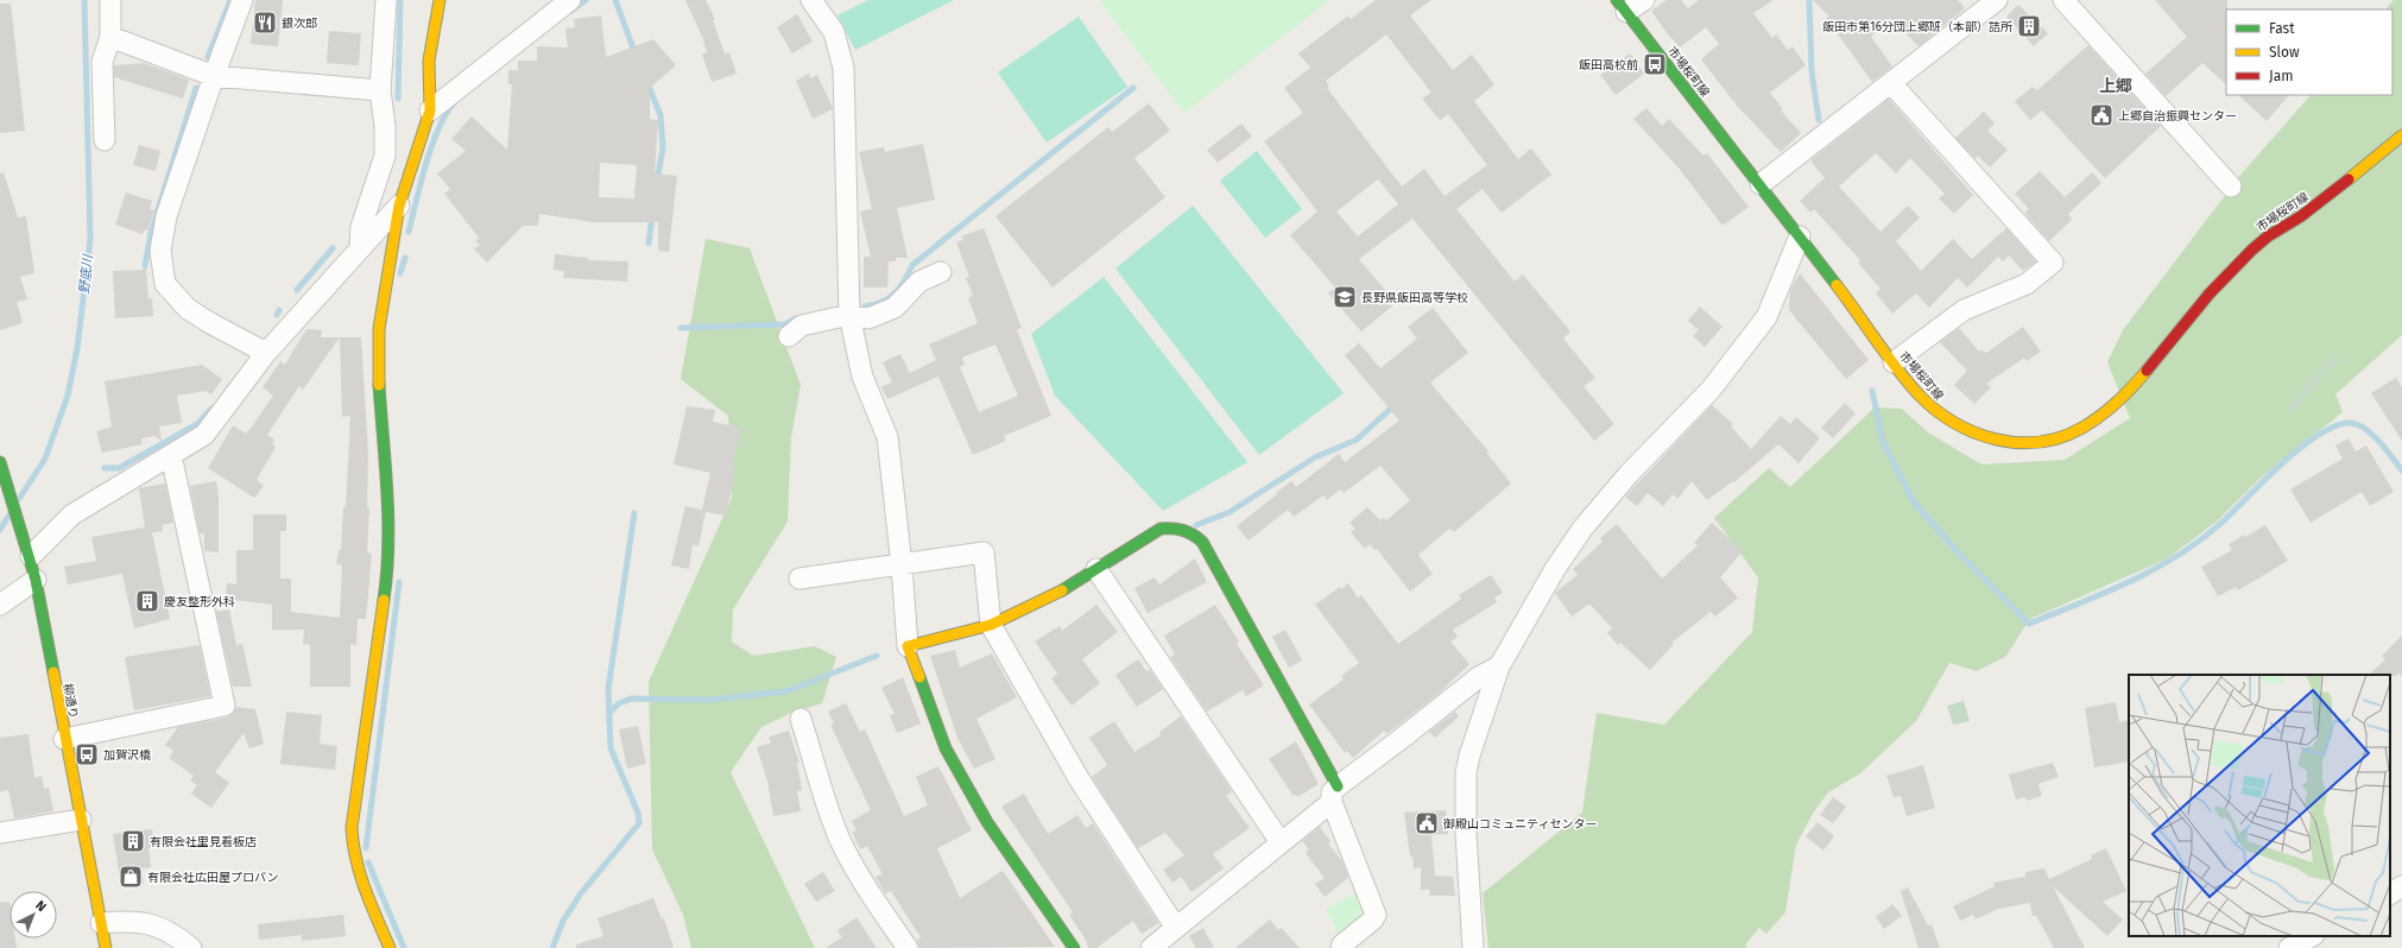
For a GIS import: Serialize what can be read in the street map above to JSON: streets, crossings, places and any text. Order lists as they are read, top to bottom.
{
  "streets": {
    "street": ["市場桜町線", "柳通り"]
  },
  "districts": ["上郷"],
  "water": ["野底川"],
  "places": {
    "restaurant": ["銀次郎"],
    "building": ["飯田市第16分団上郷班（本部）詰所", "慶友整形外科", "有限会社里見看板店"],
    "bus stop": ["飯田高校前", "加賀沢橋"],
    "public building": ["上郷自治振興センター", "御殿山コミュニティセンター"],
    "school or university": ["長野県飯田高等学校"],
    "shop": ["有限会社広田屋プロパン"]
  },
  "legend": ["Fast", "Slow", "Jam"],
  "north": "top right"
}
